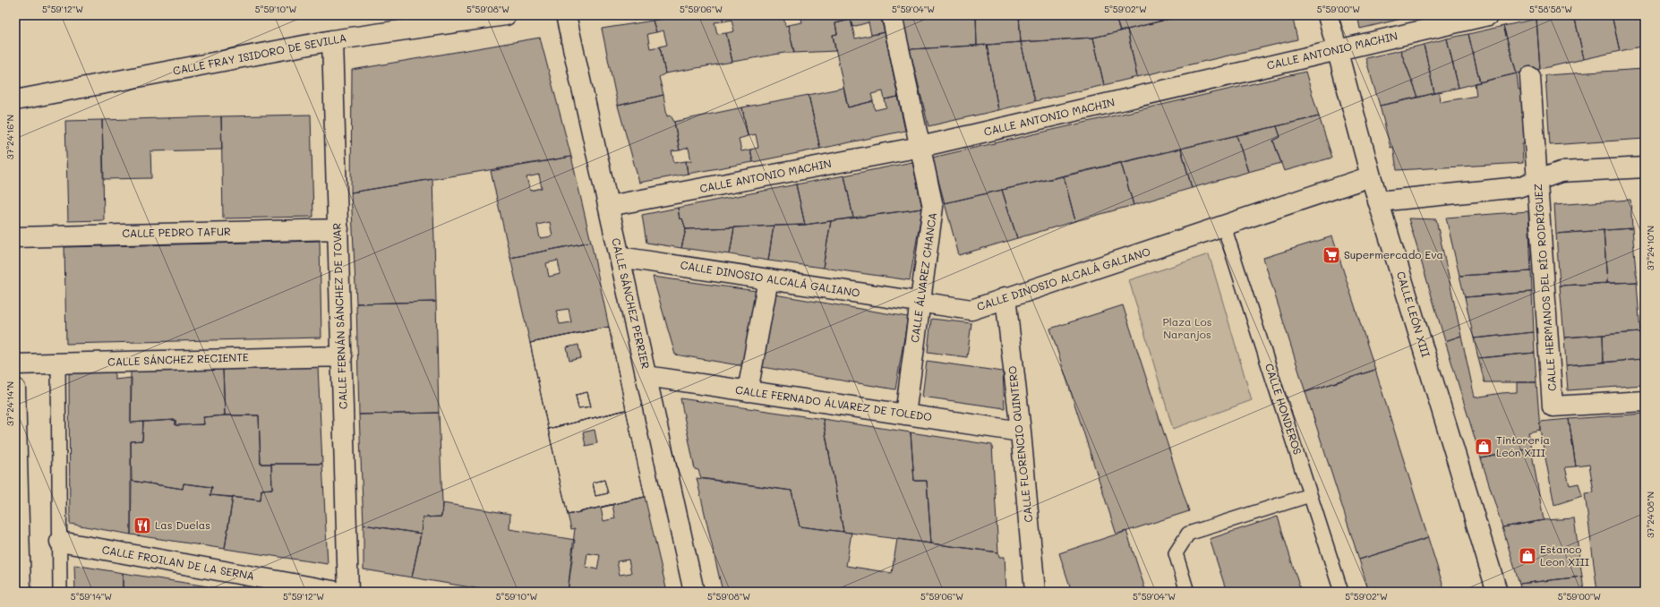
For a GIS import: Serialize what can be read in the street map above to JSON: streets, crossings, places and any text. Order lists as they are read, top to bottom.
{
  "streets": {
    "street": [
      "CALLE ANTONIO MACHIN",
      "CALLE FRAY ISIDORO DE SEVILLA",
      "CALLE PEDRO TAFUR",
      "CALLE ÁLVAREZ CHANCA",
      "CALLE DINOSIO ALCALÁ GALIANO",
      "CALLE HERMANOS DEL RÍO RODRÍGUEZ",
      "CALLE SÁNCHEZ PERRIER",
      "CALLE LEÓN XIII",
      "CALLE FERNÁN SÁNCHEZ DE TOVAR",
      "CALLE SÁNCHEZ RECIENTE",
      "CALLE FERNADO ÁLVAREZ DE TOLEDO",
      "CALLE FLORENCIO QUINTERO",
      "CALLE FROILAN DE LA SERNA"
    ],
    "lane": ["CALLE HONDEROS"]
  },
  "crossings": [
    ["CALLE ANTONIO MACHIN", "CALLE ÁLVAREZ CHANCA"],
    ["CALLE ANTONIO MACHIN", "CALLE SÁNCHEZ PERRIER"],
    ["CALLE ANTONIO MACHIN", "CALLE LEÓN XIII"],
    ["CALLE FRAY ISIDORO DE SEVILLA", "CALLE FERNÁN SÁNCHEZ DE TOVAR"],
    ["CALLE PEDRO TAFUR", "CALLE FERNÁN SÁNCHEZ DE TOVAR"],
    ["CALLE ÁLVAREZ CHANCA", "CALLE DINOSIO ALCALÁ GALIANO"],
    ["CALLE ÁLVAREZ CHANCA", "CALLE FERNADO ÁLVAREZ DE TOLEDO"],
    ["CALLE DINOSIO ALCALÁ GALIANO", "CALLE SÁNCHEZ PERRIER"],
    ["CALLE DINOSIO ALCALÁ GALIANO", "CALLE LEÓN XIII"],
    ["CALLE DINOSIO ALCALÁ GALIANO", "CALLE HONDEROS"],
    ["CALLE DINOSIO ALCALÁ GALIANO", "CALLE FLORENCIO QUINTERO"],
    ["CALLE SÁNCHEZ PERRIER", "CALLE FERNADO ÁLVAREZ DE TOLEDO"],
    ["CALLE FERNÁN SÁNCHEZ DE TOVAR", "CALLE SÁNCHEZ RECIENTE"],
    ["CALLE FERNADO ÁLVAREZ DE TOLEDO", "CALLE FLORENCIO QUINTERO"]
  ],
  "parks": ["Plaza Los Naranjos"],
  "places": {
    "supermarket": ["Supermercado Eva"],
    "shop": ["Tintoreria León XIII", "Estanco Leon XIII"],
    "restaurant": ["Las Duelas"]
  },
  "coordinates": [
    "5°59'12\"W",
    "5°59'10\"W",
    "5°59'08\"W",
    "5°59'06\"W",
    "5°59'04\"W",
    "5°59'02\"W",
    "5°59'00\"W",
    "5°58'58\"W",
    "37°24'16\"N",
    "37°24'10\"N",
    "37°24'14\"N",
    "37°24'08\"N",
    "5°59'14\"W"
  ]
}
